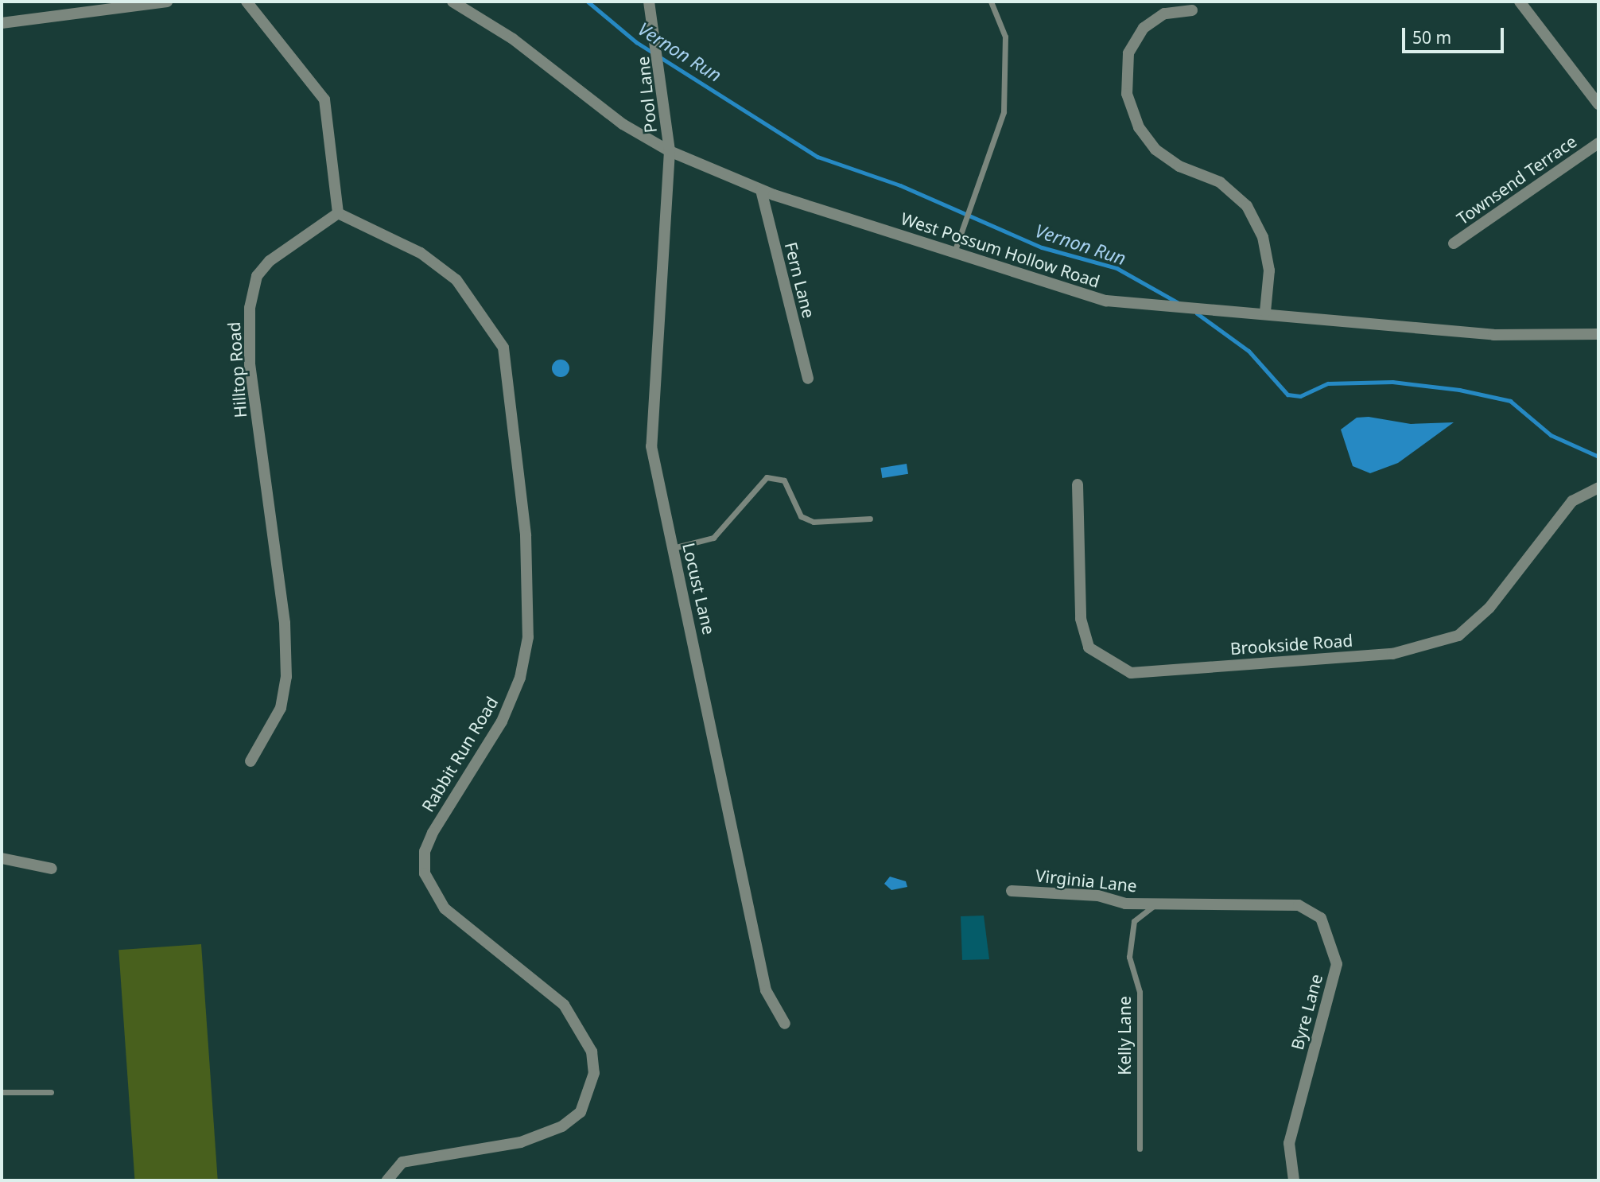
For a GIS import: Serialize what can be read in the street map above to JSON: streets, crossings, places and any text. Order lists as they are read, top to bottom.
{
  "streets": {
    "street": [
      "Pool Lane",
      "Townsend Terrace",
      "West Possum Hollow Road",
      "Fern Lane",
      "Hilltop Road",
      "Locust Lane",
      "Brookside Road",
      "Rabbit Run Road",
      "Virginia Lane",
      "Byre Lane"
    ],
    "lane": ["Kelly Lane"]
  },
  "crossings": [
    ["Pool Lane", "West Possum Hollow Road"],
    ["Pool Lane", "Locust Lane"],
    ["West Possum Hollow Road", "Fern Lane"],
    ["West Possum Hollow Road", "Locust Lane"],
    ["Hilltop Road", "Rabbit Run Road"],
    ["Virginia Lane", "Byre Lane"],
    ["Virginia Lane", "Kelly Lane"],
    ["Byre Lane", "Kelly Lane"]
  ],
  "water": ["Vernon Run"],
  "scale_bar": "50 m"
}
